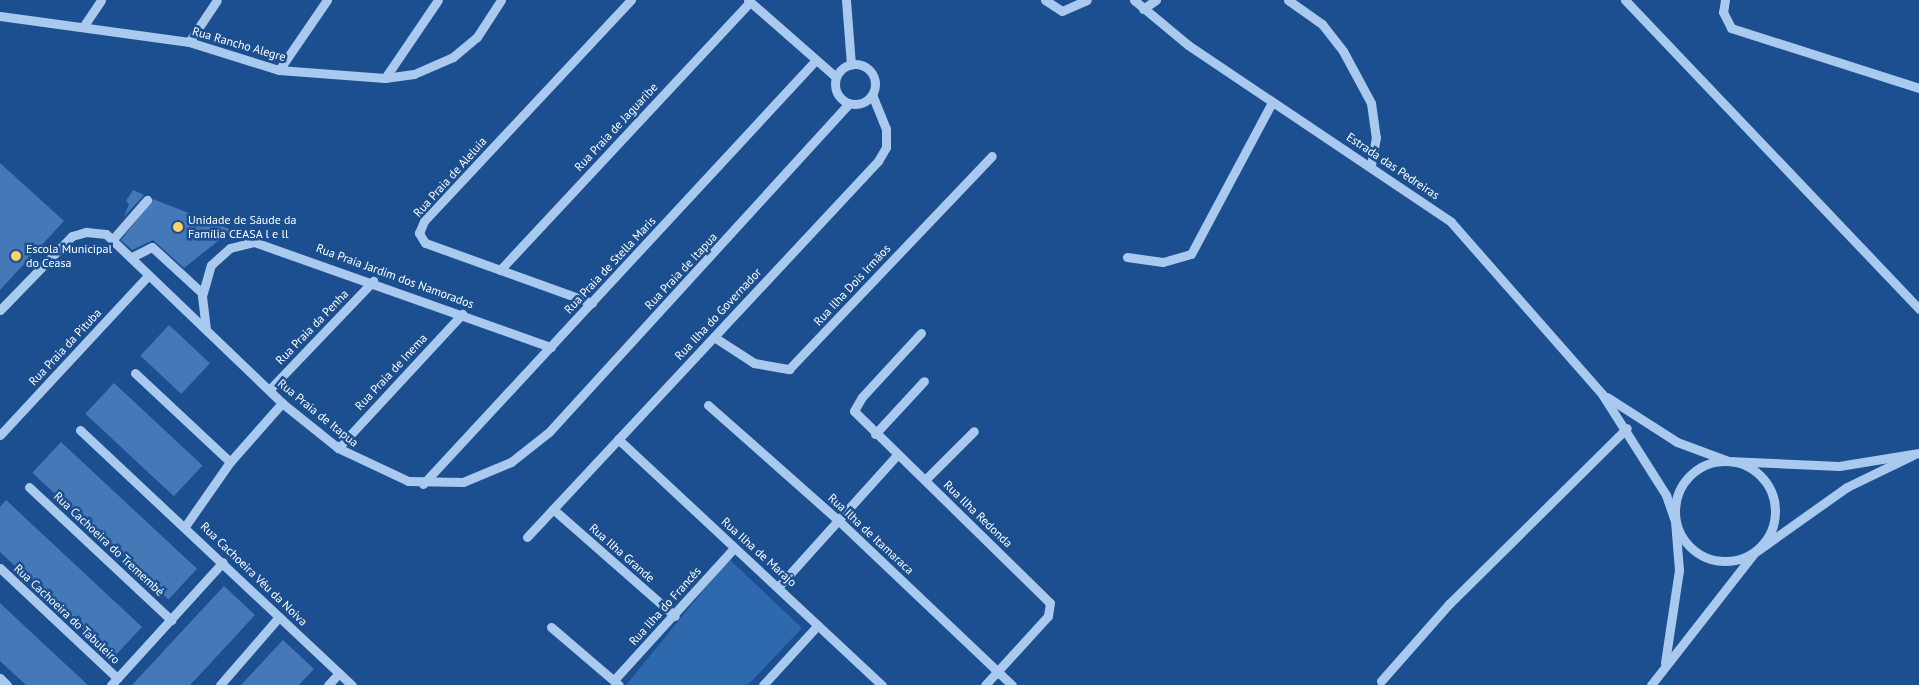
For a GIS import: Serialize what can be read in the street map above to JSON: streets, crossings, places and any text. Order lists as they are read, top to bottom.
{
  "streets": {
    "street": [
      "Rua Rancho Alegre",
      "Rua Praia de Jaguaribe",
      "Estrada das Pedreiras",
      "Rua Praia de Aleluia",
      "Rua Praia de Stella Maris",
      "Rua Praia de Itapua",
      "Rua Praia Jardim dos Namorados",
      "Rua Ilha Dois Irmãos",
      "Rua Ilha do Governador",
      "Rua Praia da Penha",
      "Rua Praia da Pituba",
      "Rua Praia de Inema",
      "Rua Ilha Redonda",
      "Rua Ilha de Itamaraca",
      "Rua Cachoeira do Tremembé",
      "Rua Ilha de Marajo",
      "Rua Ilha Grande",
      "Rua Cachoeira Véu da Noiva",
      "Rua Ilha do Francês",
      "Rua Cachoeira do Tabuleiro"
    ]
  },
  "crossings": [
    ["Rua Praia de Jaguaribe", "Rua Praia de Aleluia"],
    ["Rua Praia de Aleluia", "Rua Praia de Stella Maris"],
    ["Rua Praia de Stella Maris", "Rua Praia de Itapua"],
    ["Rua Praia de Stella Maris", "Rua Praia Jardim dos Namorados"],
    ["Rua Praia de Itapua", "Rua Praia Jardim dos Namorados"],
    ["Rua Praia de Itapua", "Rua Ilha do Governador"],
    ["Rua Praia de Itapua", "Rua Praia da Penha"],
    ["Rua Praia de Itapua", "Rua Praia da Pituba"],
    ["Rua Praia de Itapua", "Rua Praia de Inema"],
    ["Rua Praia de Itapua", "Rua Cachoeira Véu da Noiva"],
    ["Rua Praia Jardim dos Namorados", "Rua Praia da Penha"],
    ["Rua Praia Jardim dos Namorados", "Rua Praia de Inema"],
    ["Rua Ilha Dois Irmãos", "Rua Ilha do Governador"],
    ["Rua Ilha do Governador", "Rua Ilha de Marajo"],
    ["Rua Ilha do Governador", "Rua Ilha Grande"],
    ["Rua Ilha Redonda", "Rua Ilha de Itamaraca"],
    ["Rua Ilha de Marajo", "Rua Ilha do Francês"],
    ["Rua Ilha Grande", "Rua Ilha do Francês"]
  ],
  "places": ["Unidade de Sáude da Família CEASA l e ll", "Escola Municipal do Ceasa"]
}
